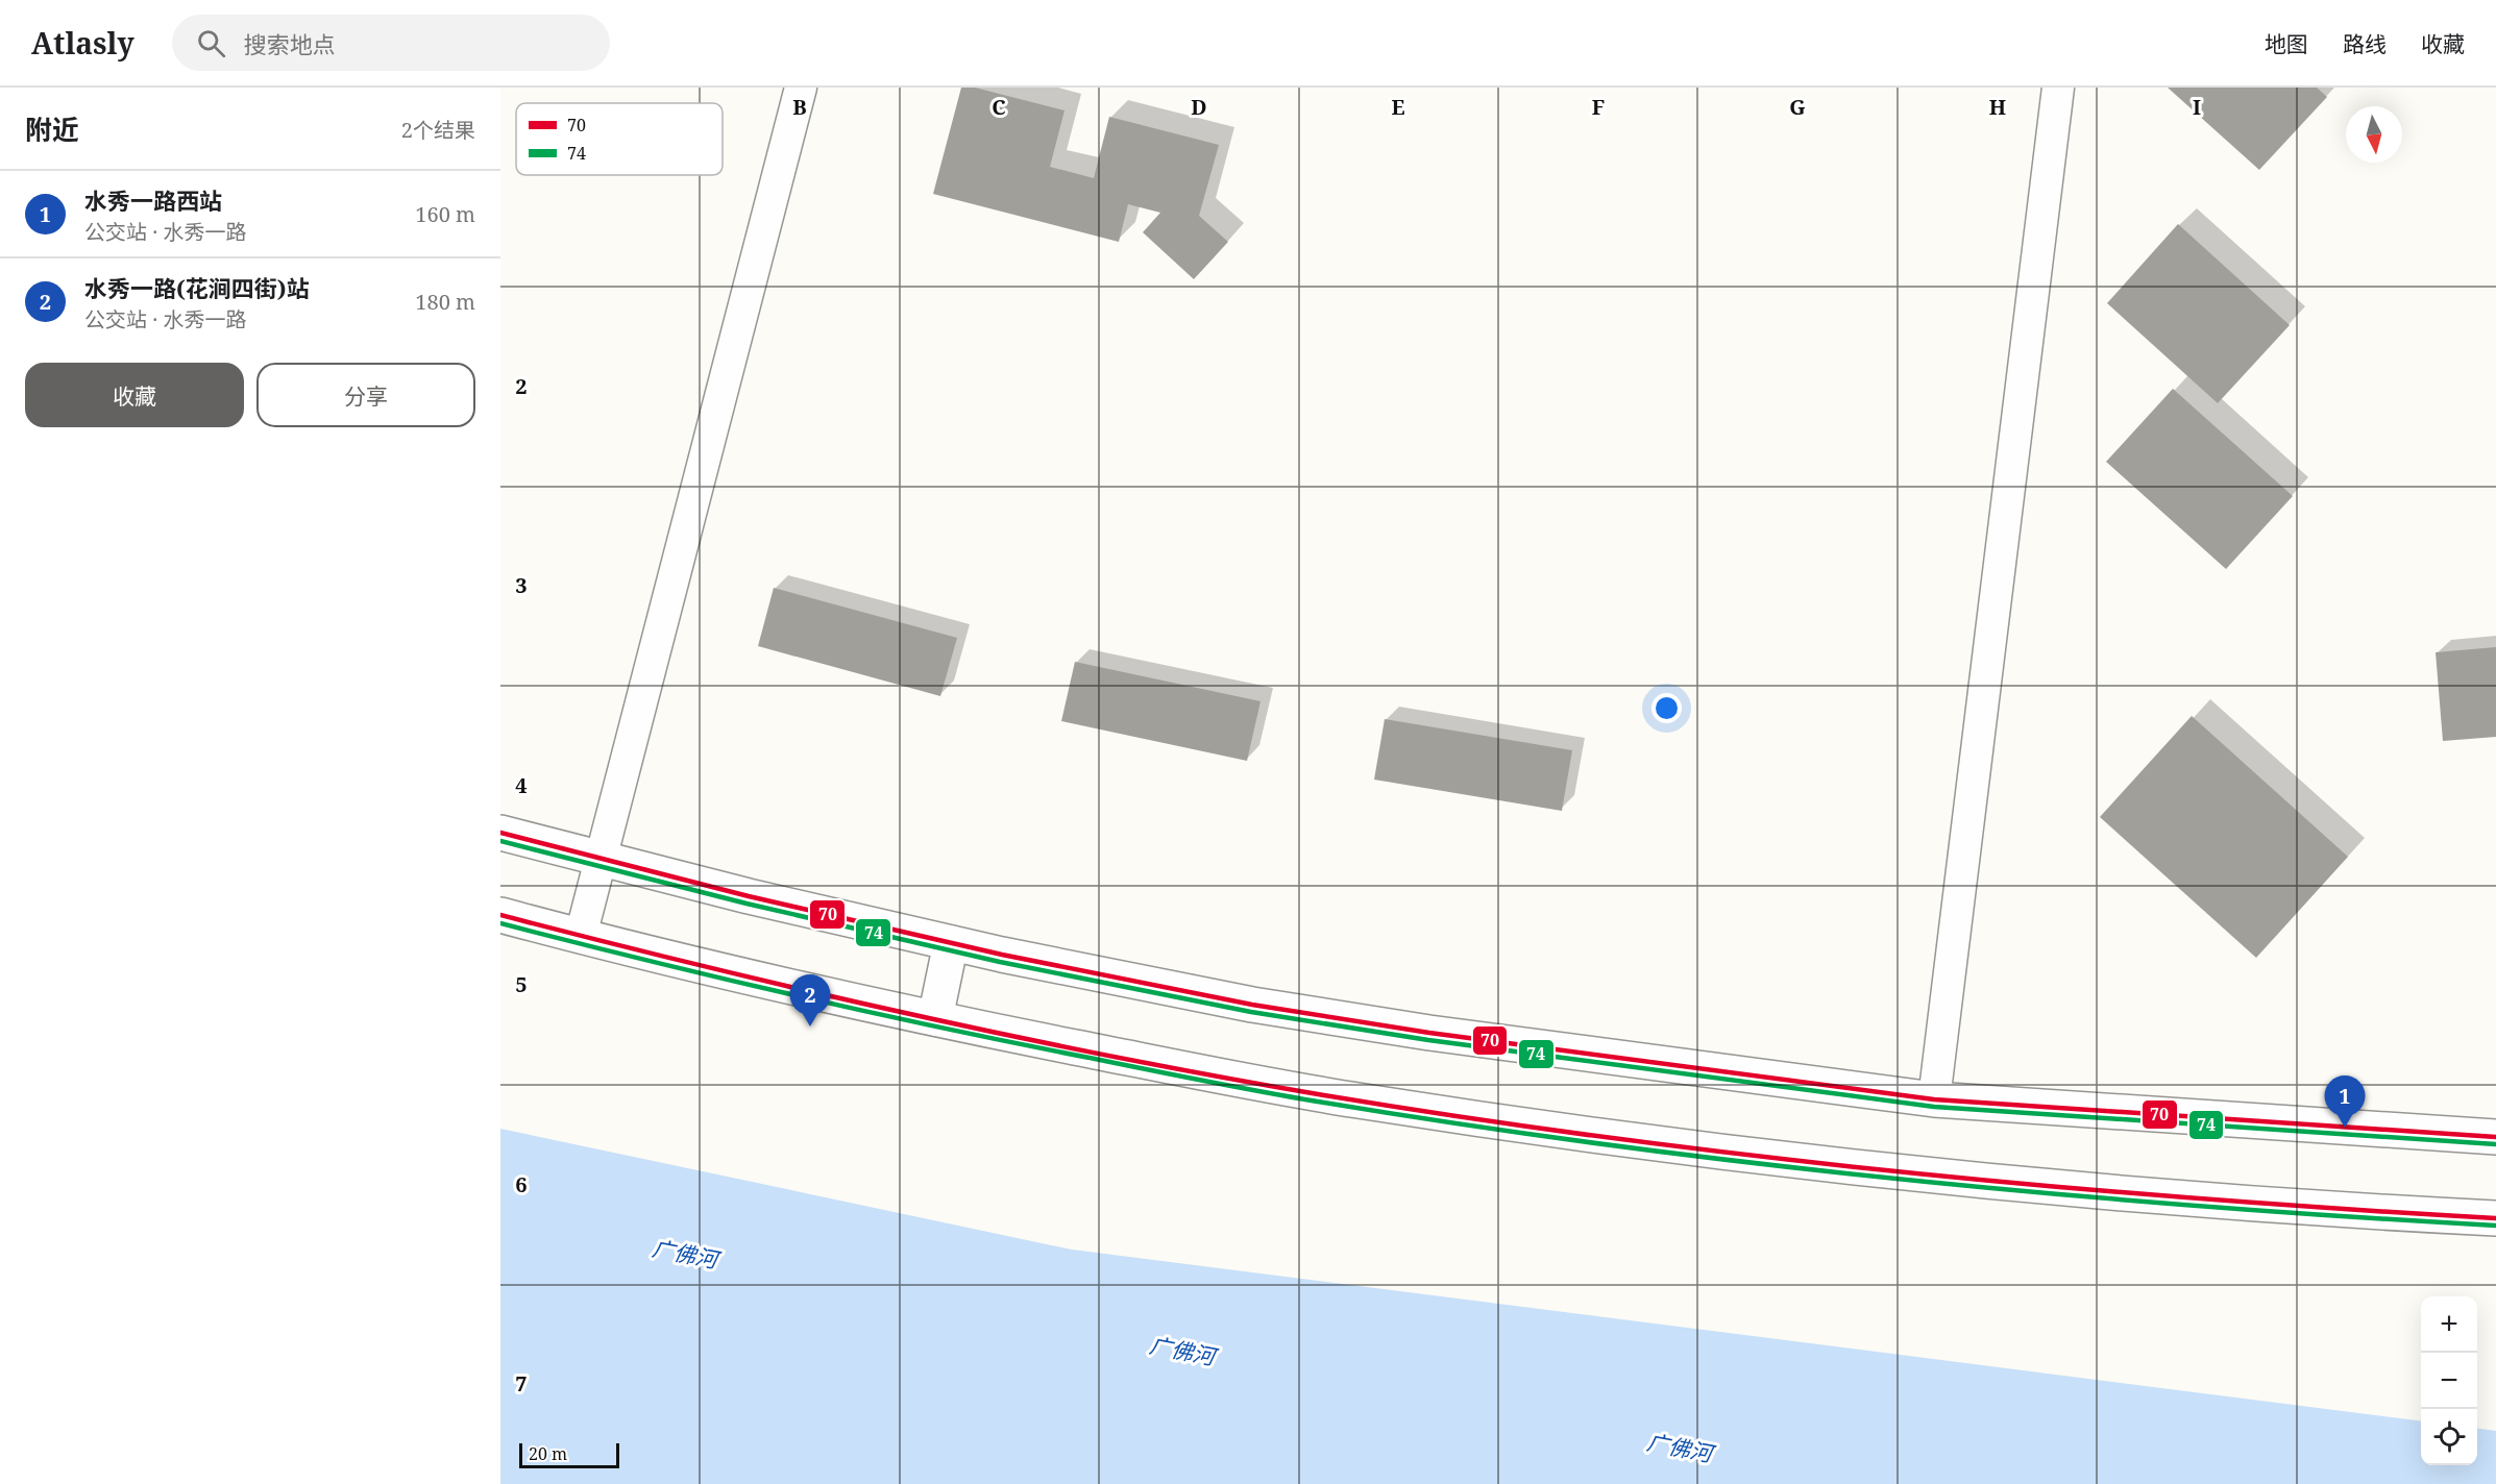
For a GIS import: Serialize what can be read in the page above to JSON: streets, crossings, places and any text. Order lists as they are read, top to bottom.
{
  "water": ["广佛河"],
  "lines": ["transit line 70", "transit line 74"],
  "legend": ["70", "74"],
  "scale_bar": "20 m",
  "north": "bottom",
  "page": {
    "header": "Atlasly",
    "search": "搜索地点",
    "nav": ["地图", "路线", "收藏"],
    "heading": ["附近", "2个结果"],
    "list": [
      {
        "mark": "1",
        "name": "水秀一路西站",
        "note": "公交站 · 水秀一路",
        "value": "160 m"
      },
      {
        "mark": "2",
        "name": "水秀一路(花涧四街)站",
        "note": "公交站 · 水秀一路",
        "value": "180 m"
      }
    ],
    "buttons": ["收藏", "分享"],
    "pins": ["2", "1"],
    "map_buttons": ["+", "−"],
    "scale": "20 m"
  },
  "grid": {
    "columns": [
      "B",
      "C",
      "D",
      "E",
      "F",
      "G",
      "H",
      "I"
    ],
    "rows": [
      "2",
      "3",
      "4",
      "5",
      "6",
      "7"
    ]
  }
}
